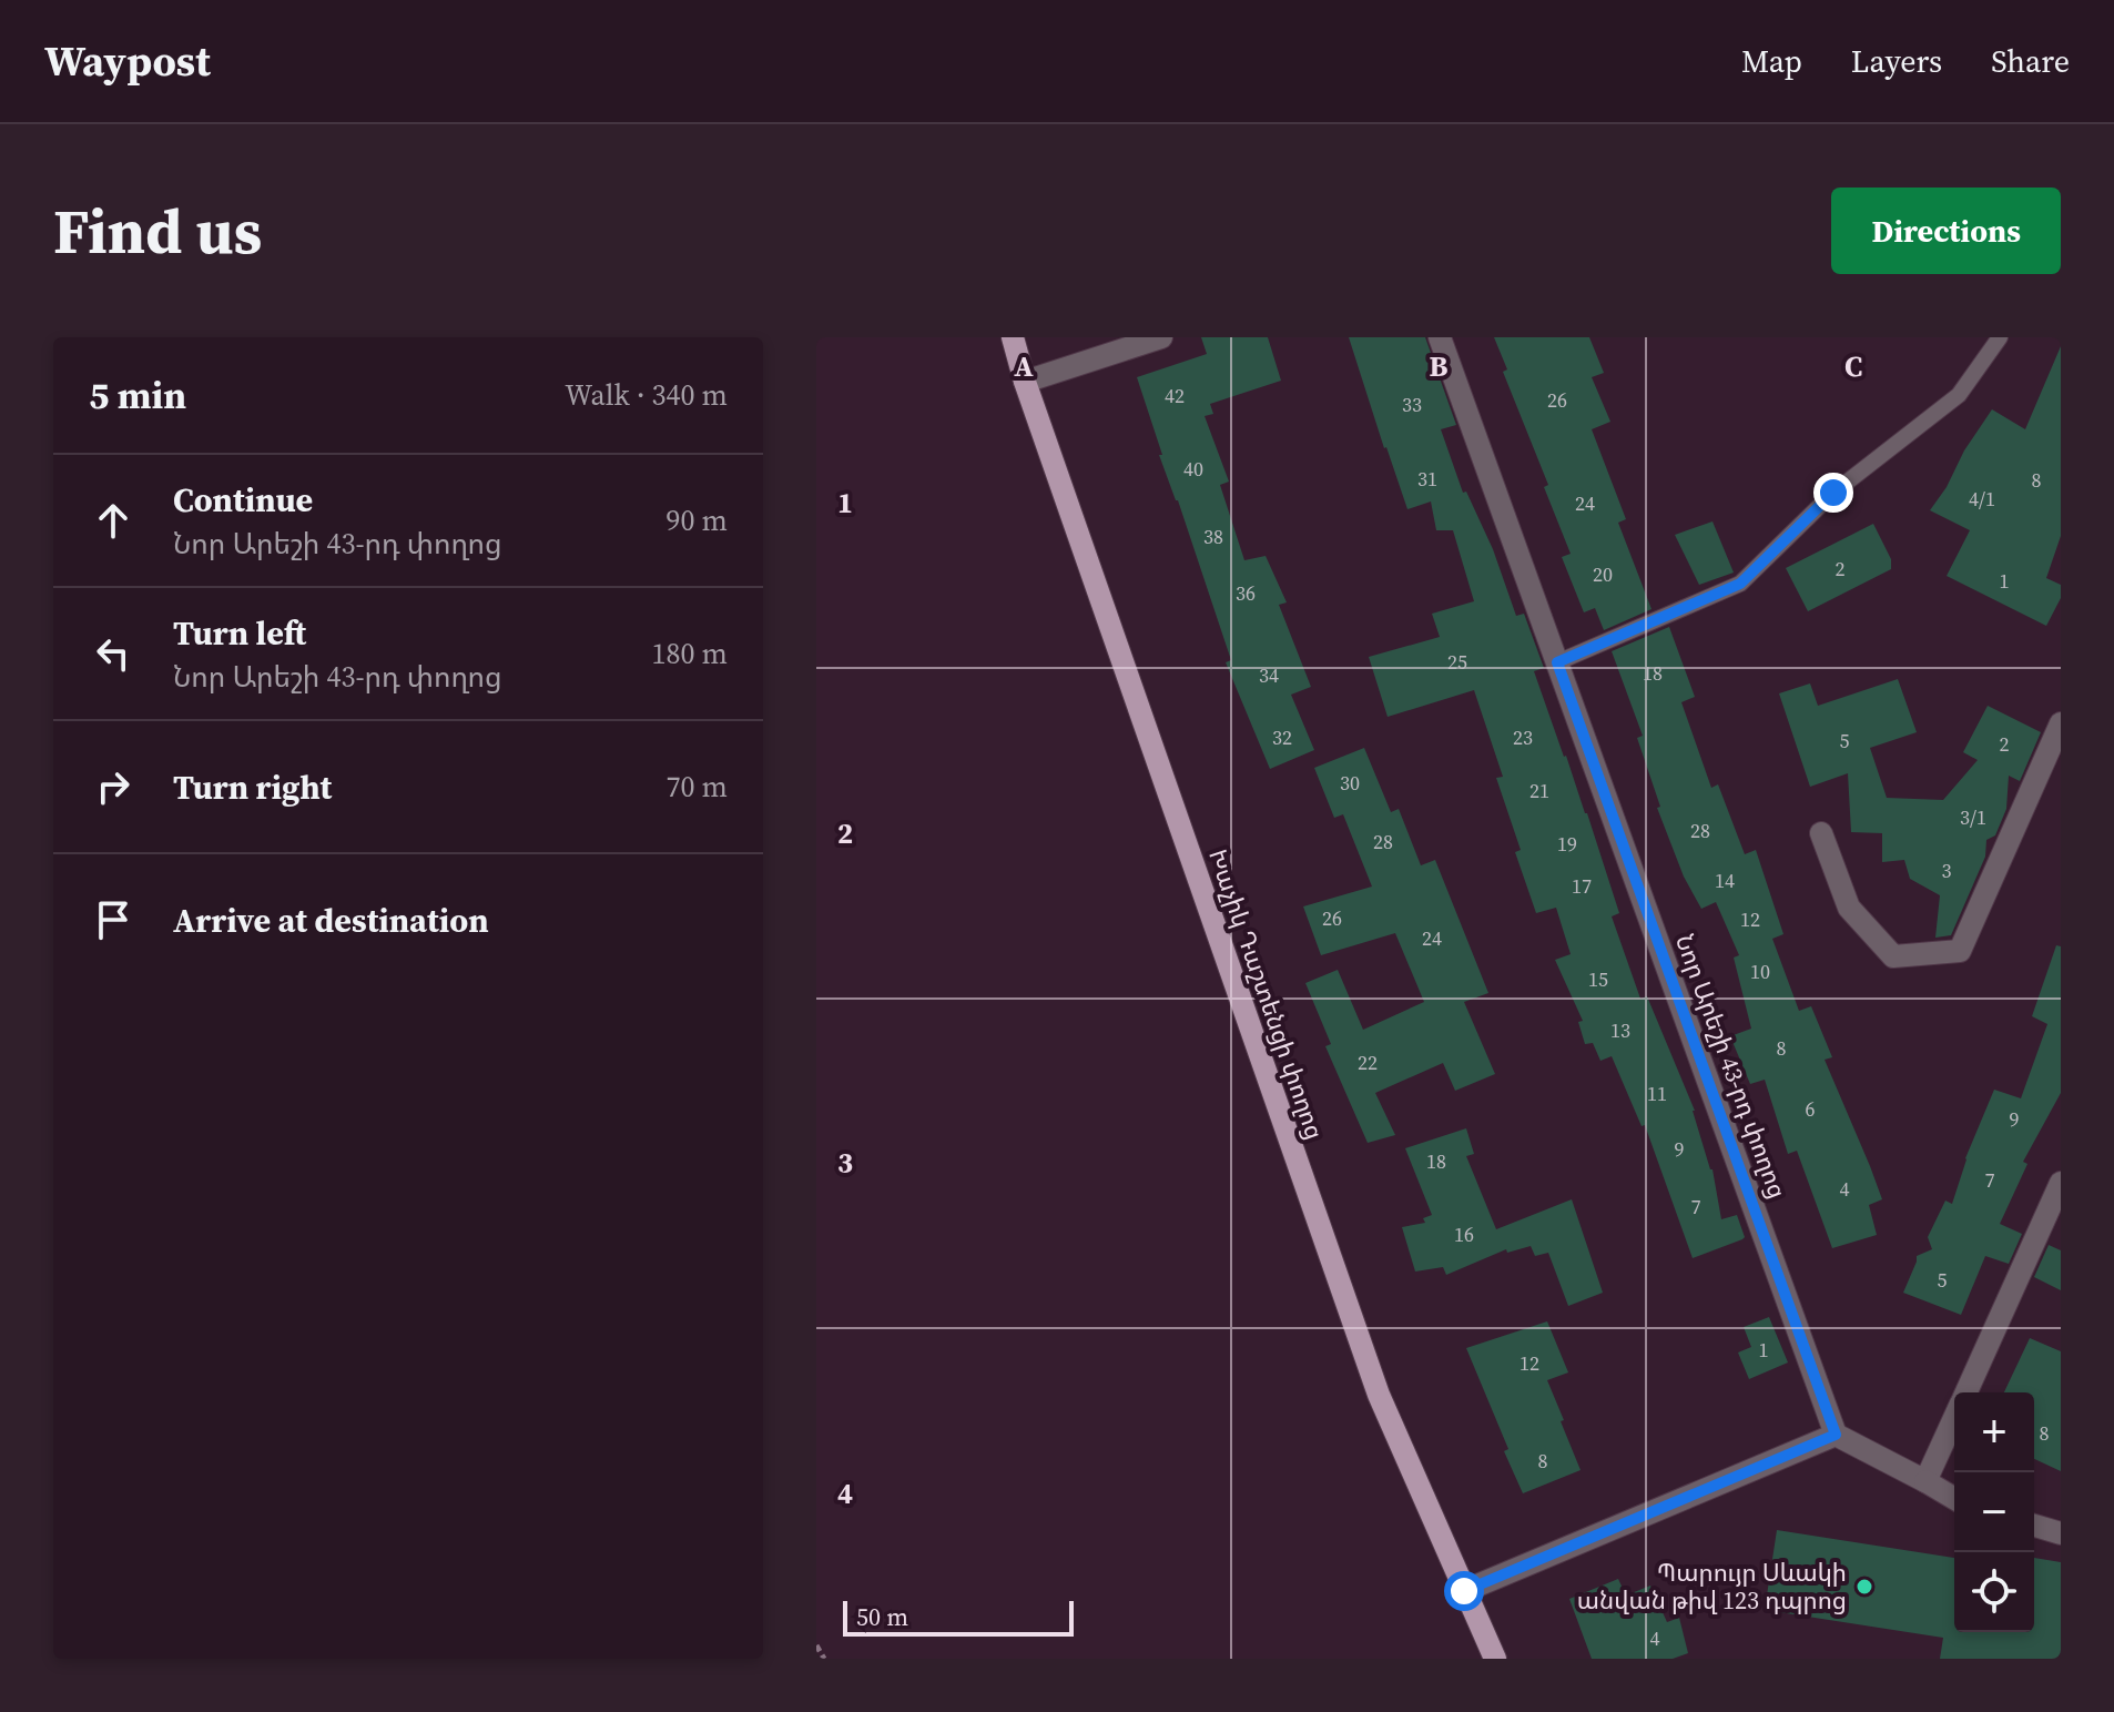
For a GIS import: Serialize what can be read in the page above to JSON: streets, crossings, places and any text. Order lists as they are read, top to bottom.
{
  "streets": {
    "main road": ["Խաչիկ Դաշտենցի փողոց"],
    "street": ["Նոր Արեշի 43-րդ փողոց"]
  },
  "places": ["Պարույր Սևակի անվան թիվ 123 դպրոց"],
  "house_numbers": [
    "42",
    "26",
    "33",
    "40",
    "31",
    "8",
    "4/1",
    "24",
    "38",
    "2",
    "20",
    "1",
    "36",
    "25",
    "18",
    "34",
    "32",
    "23",
    "5",
    "2",
    "30",
    "21",
    "3/1",
    "28",
    "28",
    "19",
    "3",
    "14",
    "17",
    "26",
    "12",
    "24",
    "10",
    "15",
    "13",
    "8",
    "22",
    "11",
    "6",
    "9",
    "9",
    "18",
    "7",
    "4",
    "7",
    "16",
    "5",
    "1",
    "12",
    "8",
    "8",
    "4"
  ],
  "scale_bar": "50 m",
  "page": {
    "header": "Waypost",
    "nav": ["Map", "Layers", "Share"],
    "buttons": "Directions",
    "title": "Find us",
    "heading": ["5 min", "Walk · 340 m"],
    "list": [
      ["Continue", "Նոր Արեշի 43-րդ փողոց", "90 m"],
      ["Turn left", "Նոր Արեշի 43-րդ փողոց", "180 m"],
      ["Turn right", "70 m"],
      "Arrive at destination"
    ],
    "map_buttons": ["+", "−"],
    "scale": "50 m"
  },
  "grid": {
    "columns": ["A", "B", "C"],
    "rows": [
      "1",
      "2",
      "3",
      "4"
    ]
  }
}
